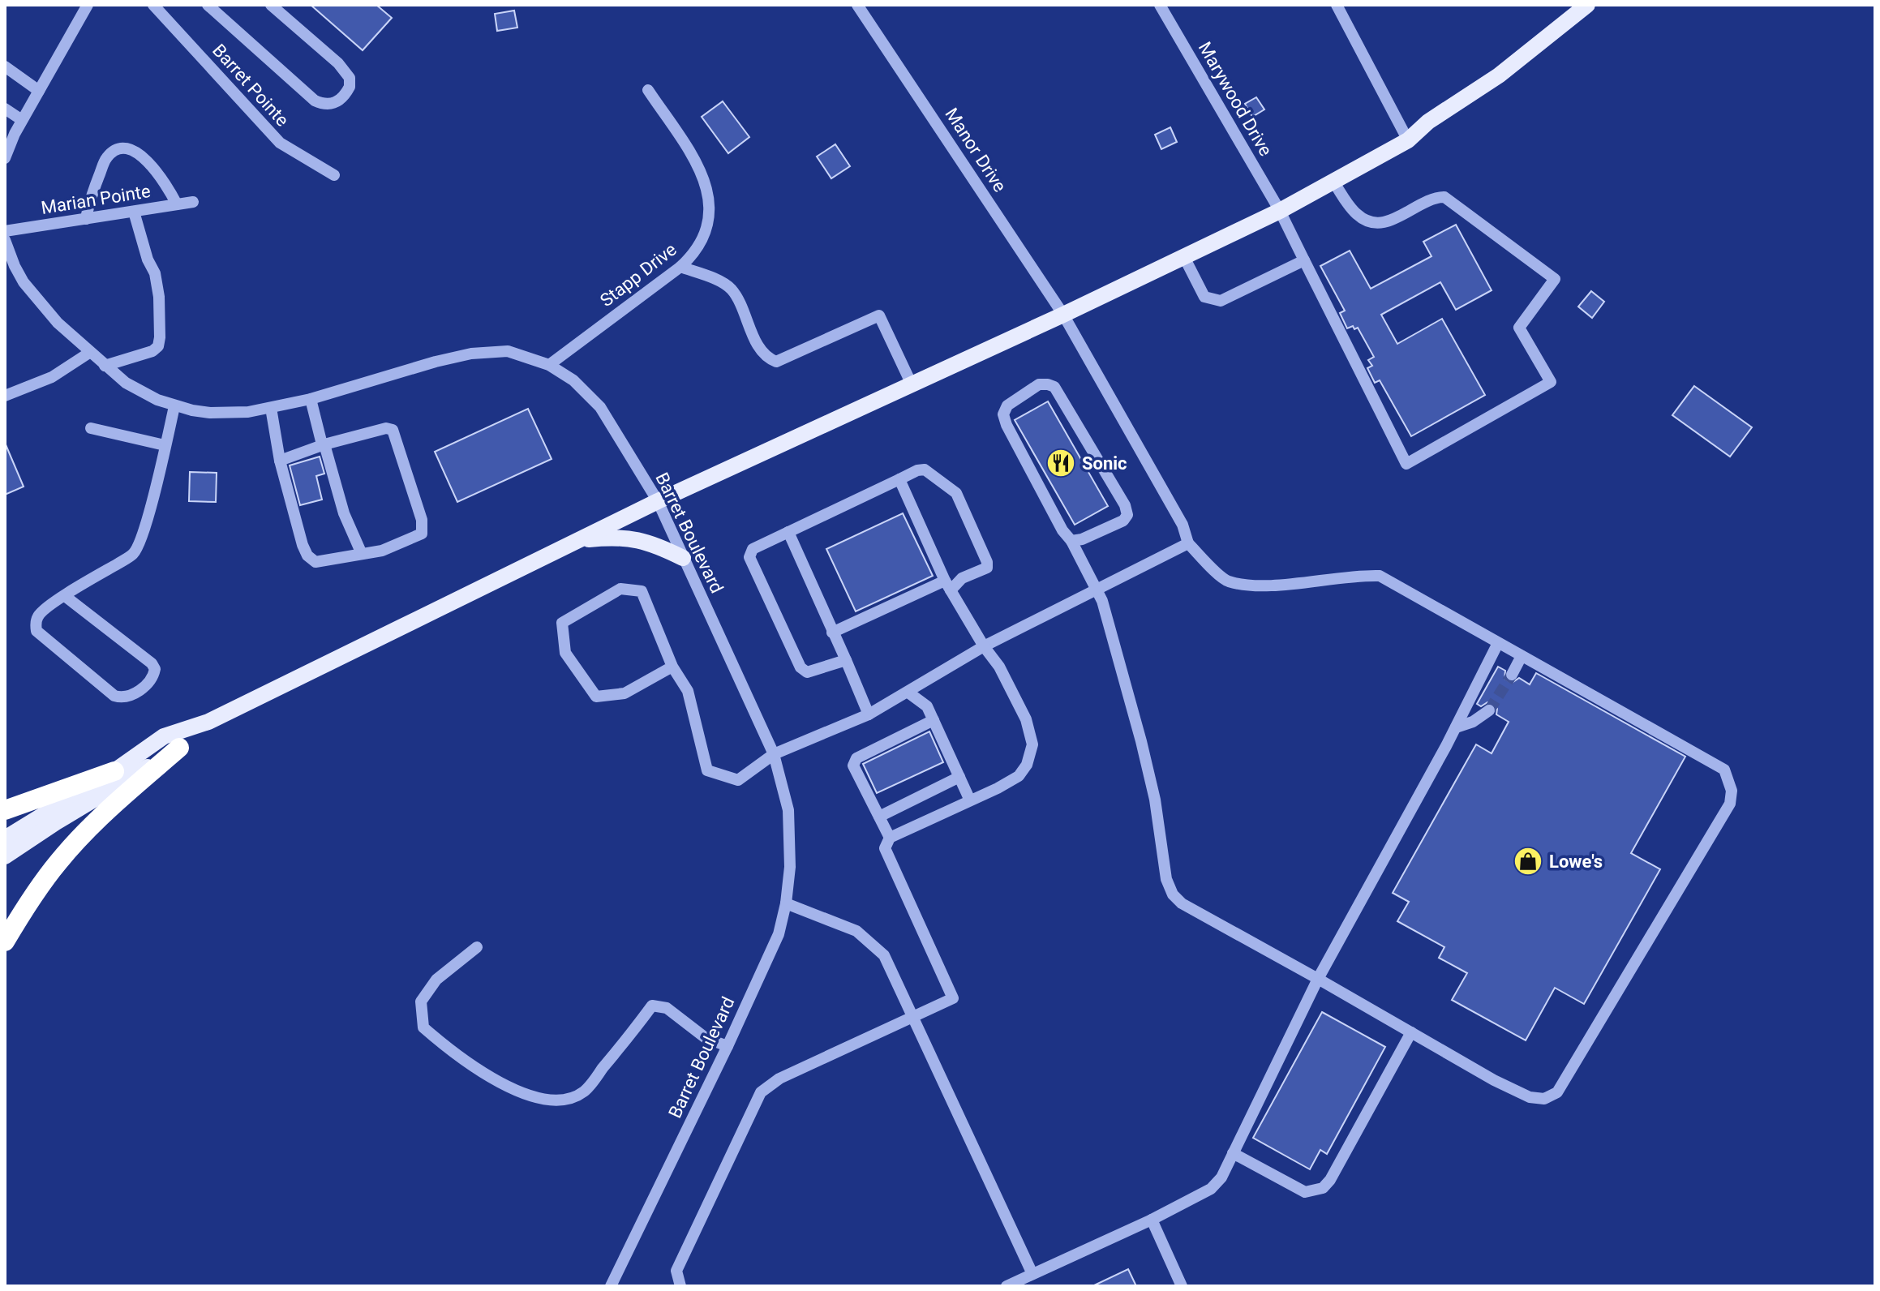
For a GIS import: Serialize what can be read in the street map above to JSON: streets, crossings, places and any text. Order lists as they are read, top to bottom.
{
  "streets": {
    "street": [
      "Barret Pointe",
      "Marywood Drive",
      "Manor Drive",
      "Marian Pointe",
      "Stapp Drive",
      "Barret Boulevard"
    ]
  },
  "crossings": [
    ["Stapp Drive", "Barret Boulevard"]
  ],
  "places": {
    "restaurant": ["Sonic"],
    "shop": ["Lowe's"]
  }
}
